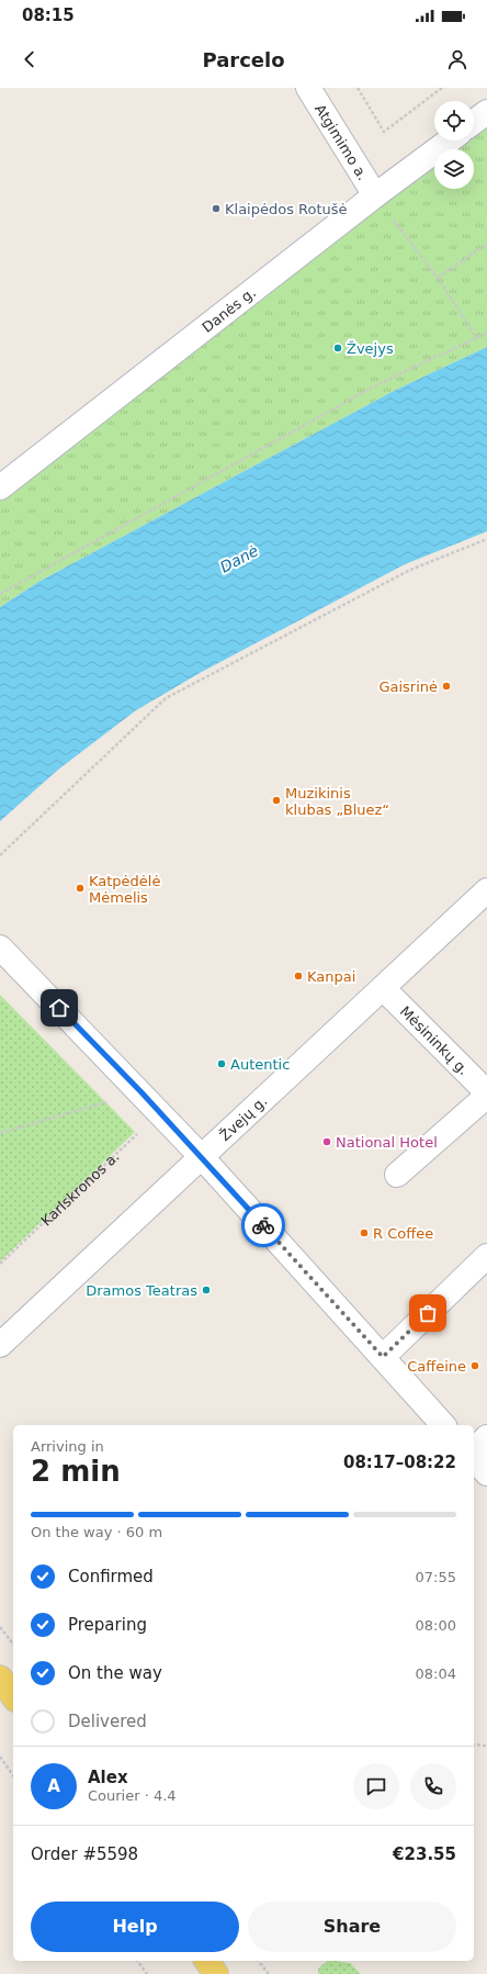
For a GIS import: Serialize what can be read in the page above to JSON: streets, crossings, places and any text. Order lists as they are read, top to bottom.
{
  "streets": {
    "street": [
      "Atgimimo a.",
      "Danės g.",
      "Mėsininkų g.",
      "Žvejų g."
    ],
    "path": ["Karlskronos a."]
  },
  "crossings": [
    ["Atgimimo a.", "Danės g."],
    ["Mėsininkų g.", "Žvejų g."]
  ],
  "water": ["Danė"],
  "places": [
    "Klaipėdos Rotušė",
    "Žvejys",
    "Gaisrinė",
    "Muzikinis klubas „Bluez“",
    "Katpėdėlė Mėmelis",
    "Kanpai",
    "Autentic",
    "National Hotel",
    "R Coffee",
    "Dramos Teatras",
    "Caffeine"
  ],
  "page": {
    "status": "08:15",
    "header": "Parcelo",
    "heading": ["2 min", "Arriving in", "08:17–08:22"],
    "panel": [
      "Alex",
      "Courier · 4.4",
      "Order #5598",
      "€23.55"
    ],
    "bar": "On the way · 60 m",
    "list": [
      ["Confirmed", "07:55"],
      ["Preparing", "08:00"],
      ["On the way", "08:04"],
      "Delivered"
    ],
    "round": "A",
    "buttons": ["Help", "Share"]
  }
}
